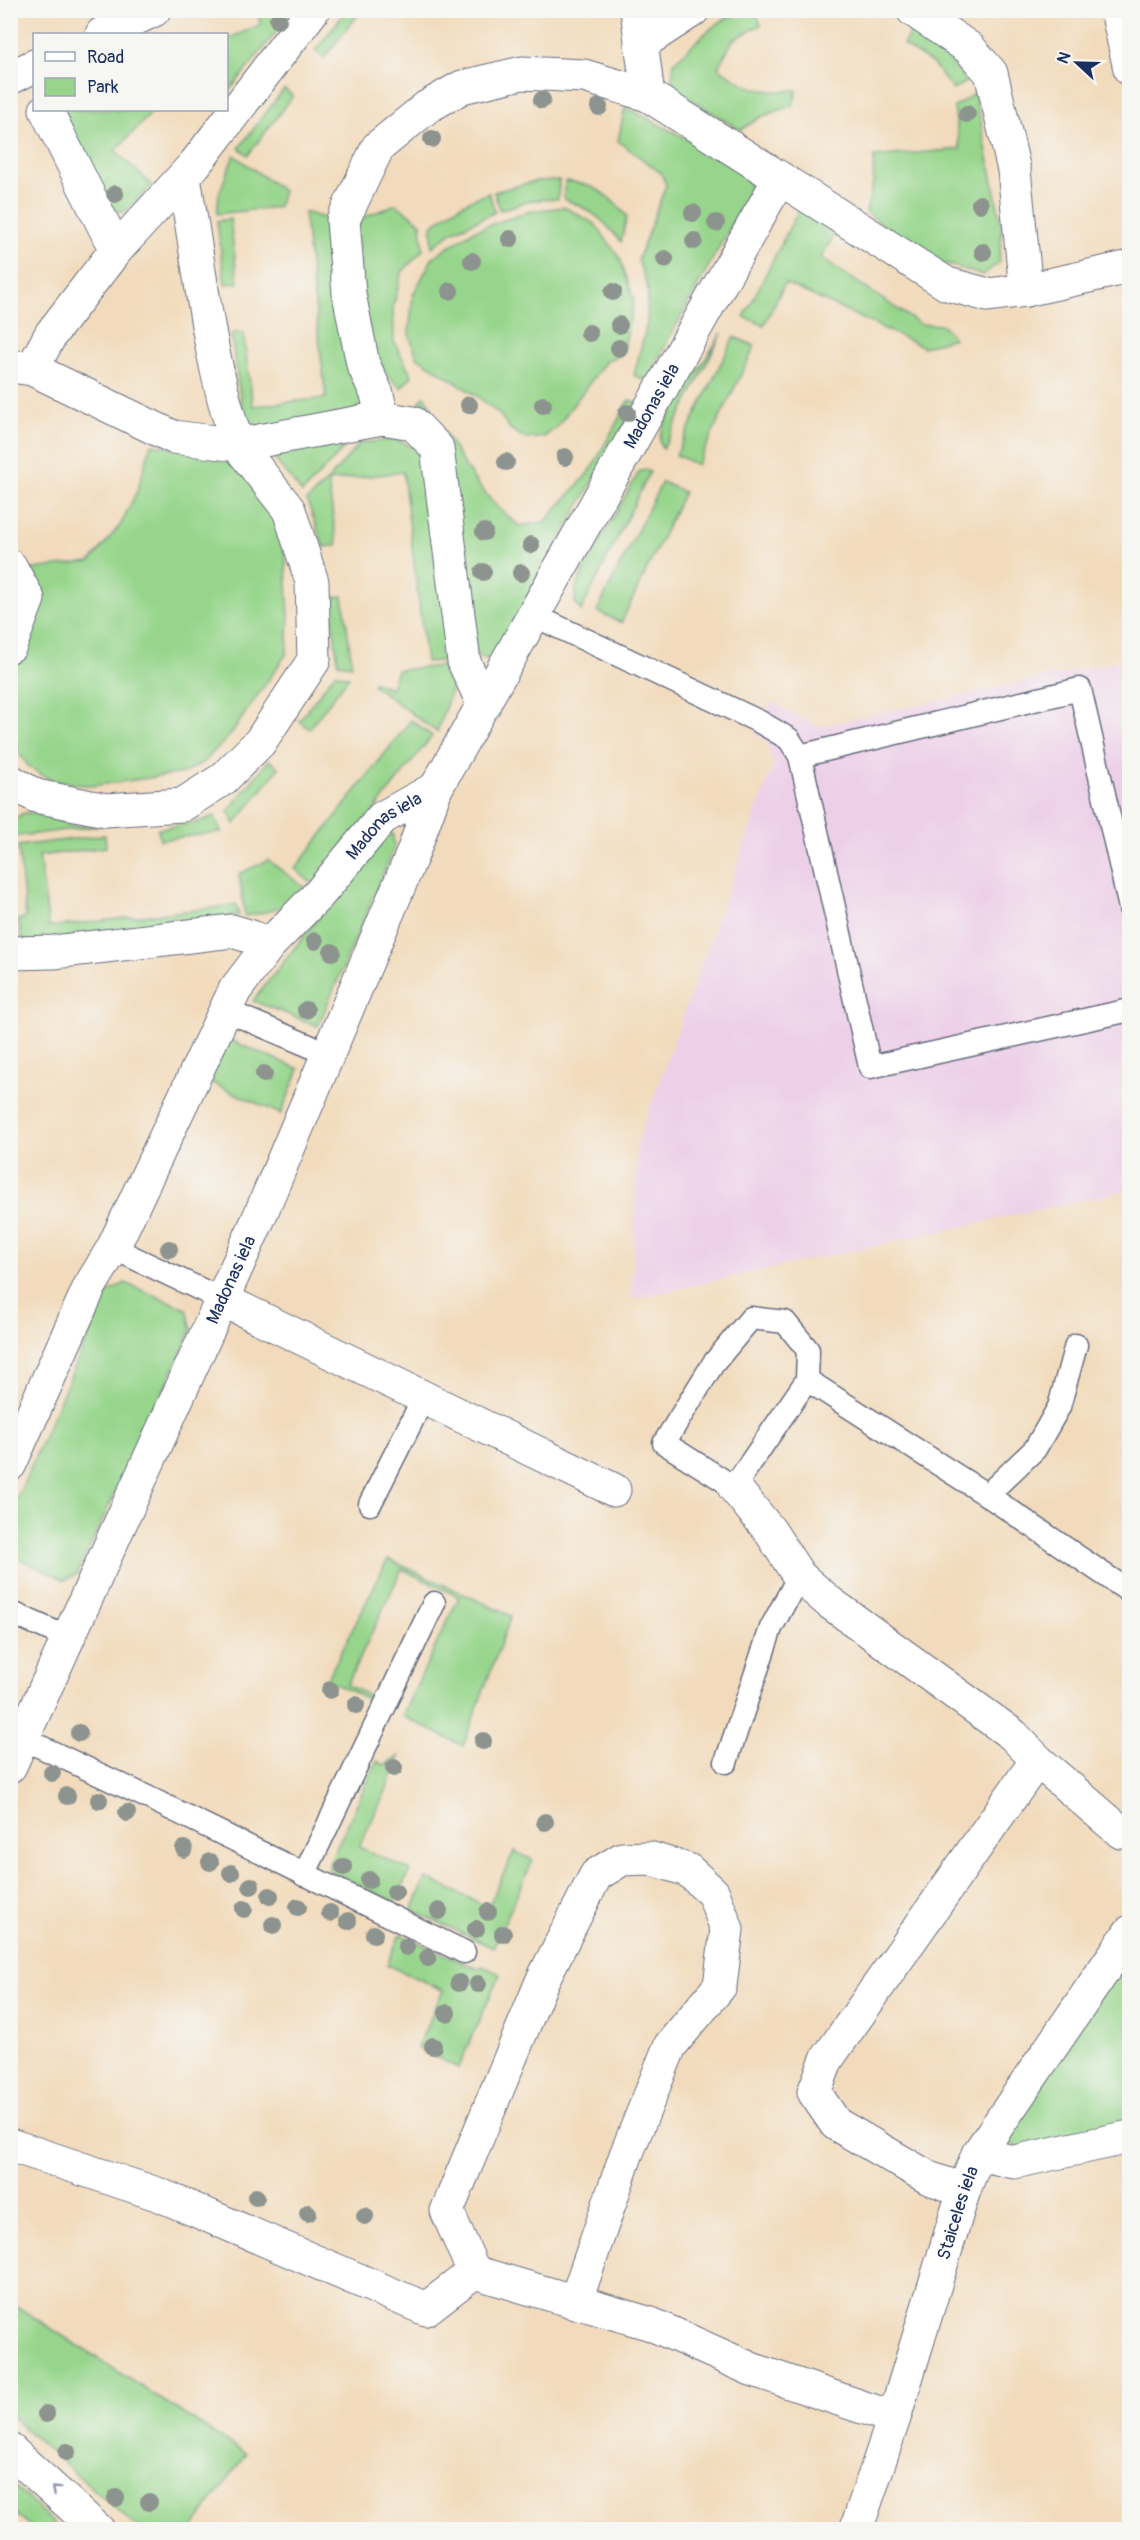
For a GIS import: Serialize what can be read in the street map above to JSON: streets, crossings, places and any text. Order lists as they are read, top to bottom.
{
  "streets": {
    "street": ["Madonas iela", "Staiceles iela"]
  },
  "legend": ["Road", "Park"],
  "north": "left"
}
